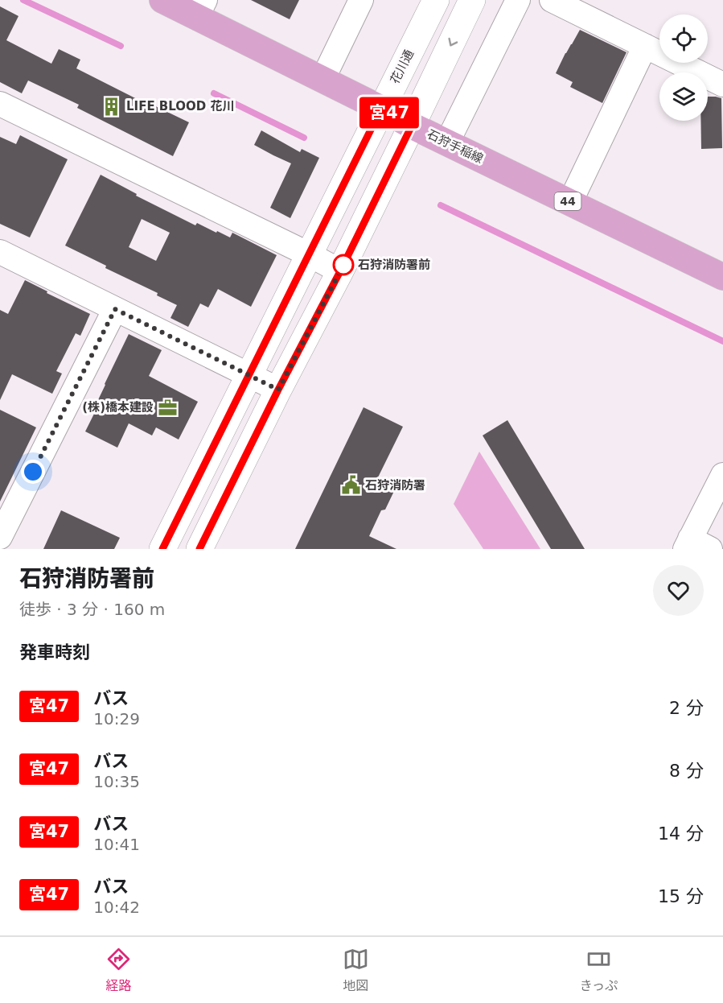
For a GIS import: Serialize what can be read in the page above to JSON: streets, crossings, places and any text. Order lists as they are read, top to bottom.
{
  "streets": {
    "main road": ["石狩手稲線", "44"],
    "street": ["花川通"]
  },
  "crossings": [
    ["花川通", "石狩手稲線"]
  ],
  "places": {
    "building": ["LIFE BLOOD 花川"],
    "other": ["石狩消防署前"],
    "office": ["(株)橋本建設"],
    "public building": ["石狩消防署"]
  },
  "lines": ["bus line 宮47"],
  "page": {
    "on_map": "宮47",
    "heading": [
      ["石狩消防署前", "徒歩 · 3 分 · 160 m"],
      "発車時刻"
    ],
    "list": [
      {
        "mark": "宮47",
        "name": "バス",
        "note": "10:29",
        "value": "2 分"
      },
      {
        "mark": "宮47",
        "name": "バス",
        "note": "10:35",
        "value": "8 分"
      },
      {
        "mark": "宮47",
        "name": "バス",
        "note": "10:41",
        "value": "14 分"
      },
      {
        "mark": "宮47",
        "name": "バス",
        "note": "10:42",
        "value": "15 分"
      }
    ],
    "tabs": ["経路", "地図", "きっぷ"]
  }
}
